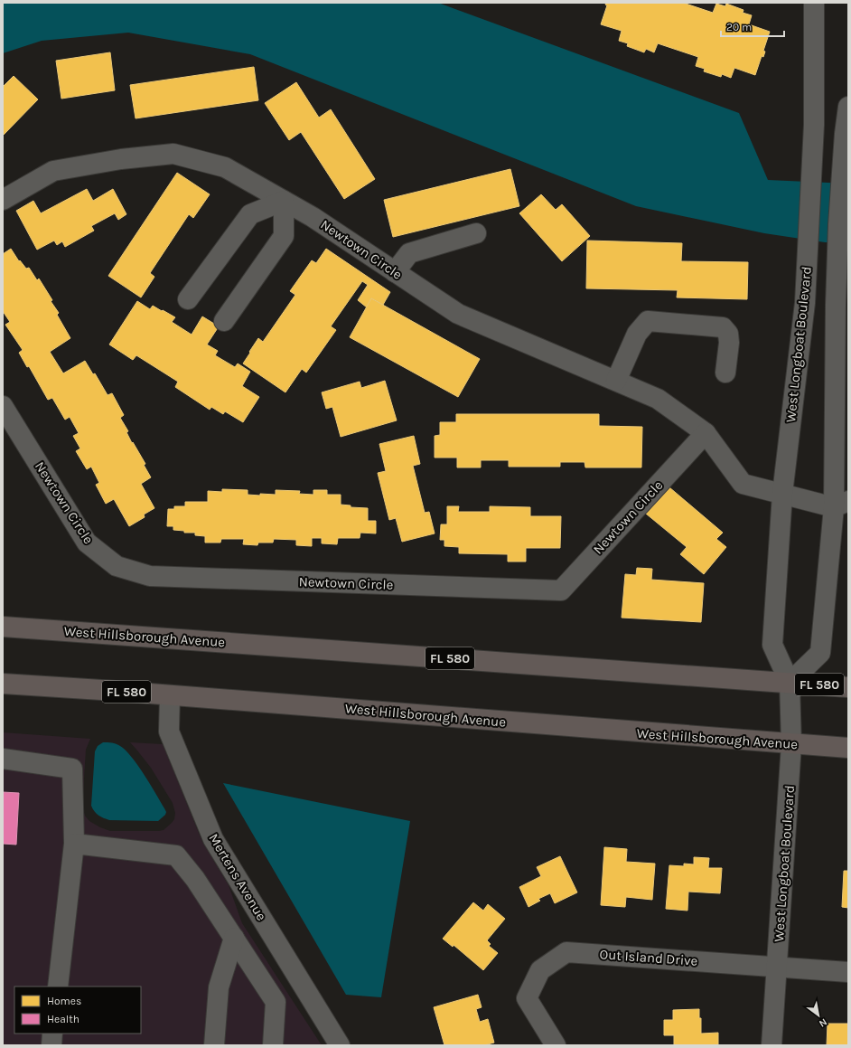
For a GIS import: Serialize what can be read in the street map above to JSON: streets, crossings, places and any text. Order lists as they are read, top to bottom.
{
  "streets": {
    "main road": ["West Hillsborough Avenue", "FL 580"],
    "street": [
      "Newtown Circle",
      "West Longboat Boulevard",
      "Mertens Avenue",
      "Out Island Drive"
    ]
  },
  "crossings": [
    ["Newtown Circle", "West Longboat Boulevard"],
    ["West Longboat Boulevard", "West Hillsborough Avenue"],
    ["West Longboat Boulevard", "Out Island Drive"],
    ["West Hillsborough Avenue", "Mertens Avenue"]
  ],
  "legend": ["Homes", "Health"],
  "scale_bar": "20 m",
  "north": "bottom right"
}
